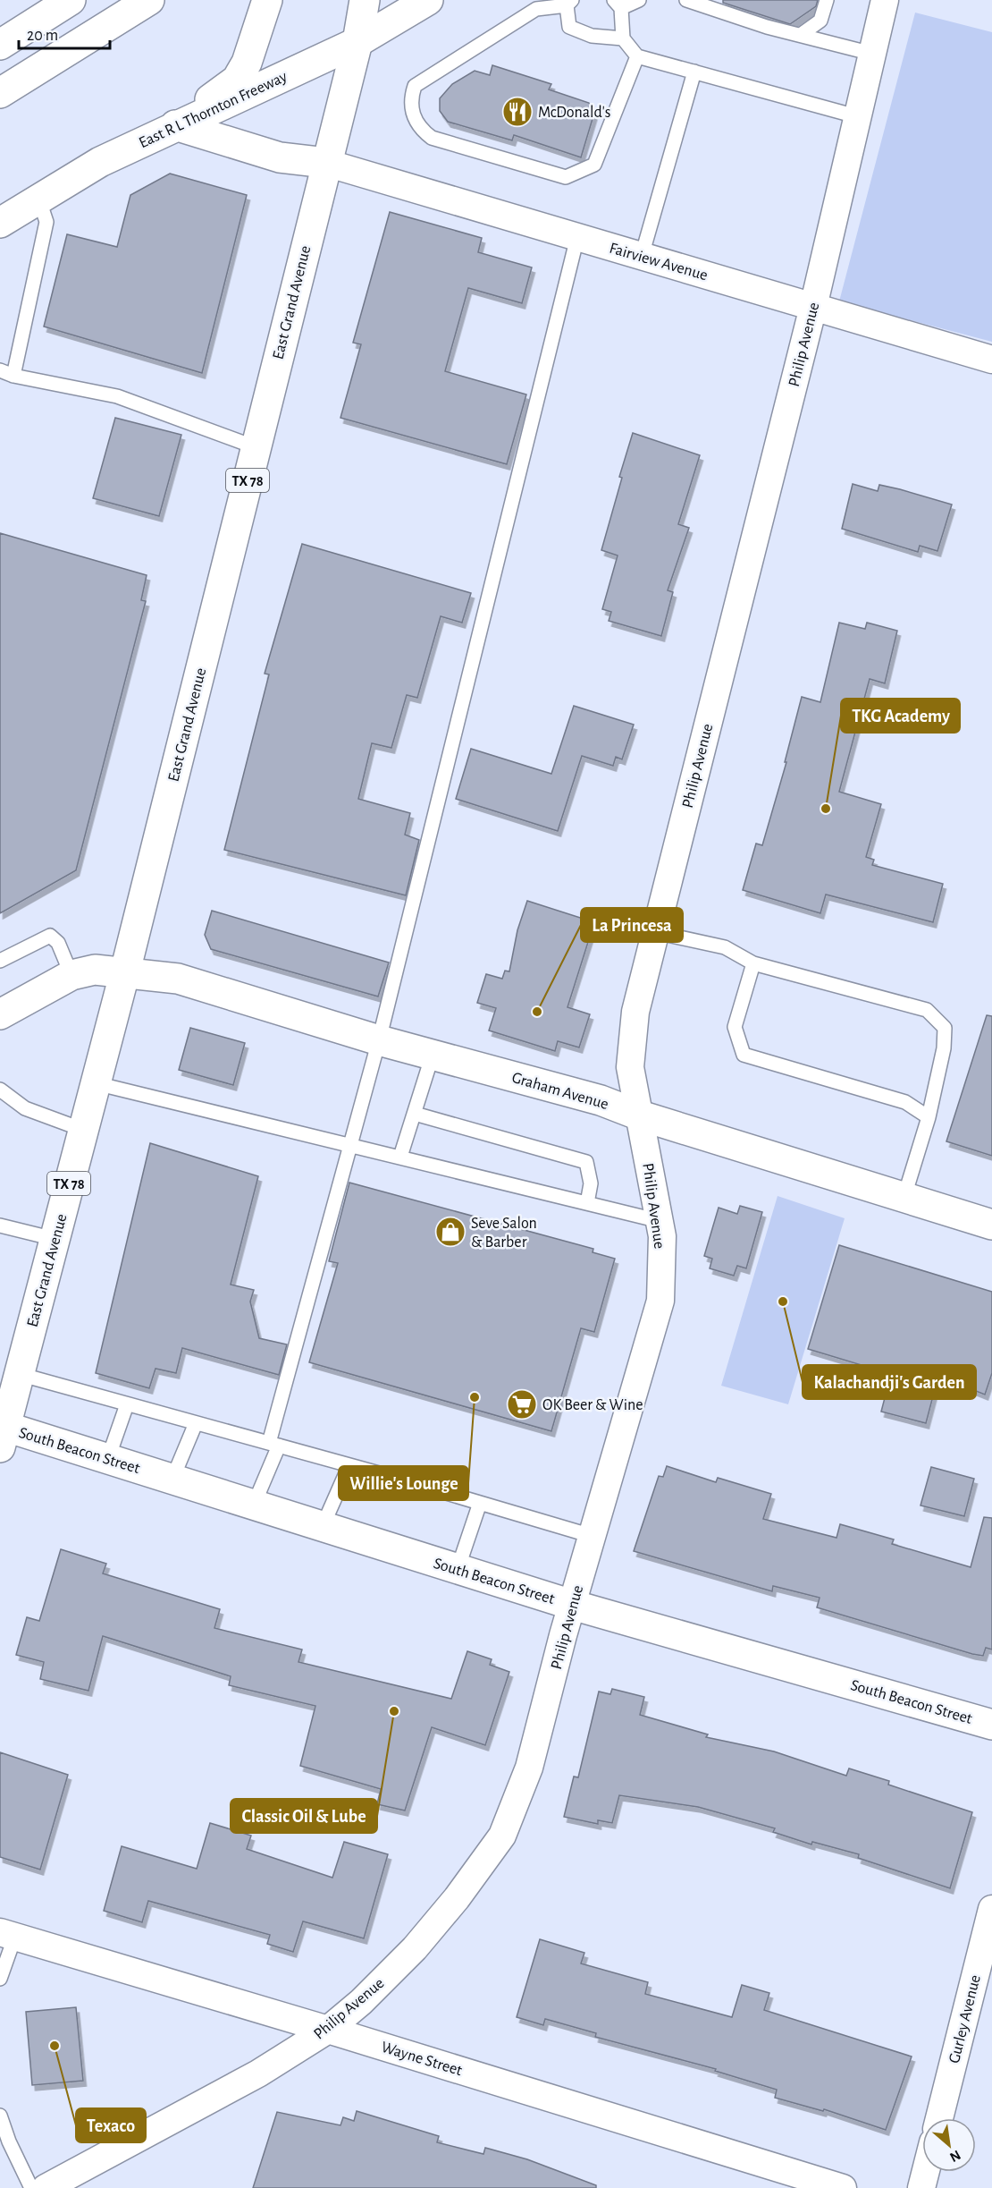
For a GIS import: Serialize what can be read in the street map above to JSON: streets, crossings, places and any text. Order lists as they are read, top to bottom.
{
  "streets": {
    "main road": [
      "East R L Thornton Freeway",
      "East Grand Avenue",
      "TX 78",
      "Graham Avenue",
      "South Beacon Street"
    ],
    "street": [
      "Fairview Avenue",
      "Philip Avenue",
      "Gurley Avenue",
      "Wayne Street"
    ]
  },
  "crossings": [
    ["East R L Thornton Freeway", "East Grand Avenue"],
    ["Fairview Avenue", "East Grand Avenue"],
    ["Fairview Avenue", "Philip Avenue"],
    ["East Grand Avenue", "Graham Avenue"],
    ["East Grand Avenue", "South Beacon Street"],
    ["Philip Avenue", "Graham Avenue"],
    ["Philip Avenue", "South Beacon Street"],
    ["Philip Avenue", "Wayne Street"]
  ],
  "places": {
    "restaurant": ["McDonald's"],
    "other": [
      "TKG Academy",
      "La Princesa",
      "Kalachandji's Garden",
      "Willie's Lounge",
      "Classic Oil & Lube",
      "Texaco"
    ],
    "shop": ["Seve Salon & Barber"],
    "supermarket": ["OK Beer & Wine"]
  },
  "scale_bar": "20 m",
  "north": "bottom right"
}
